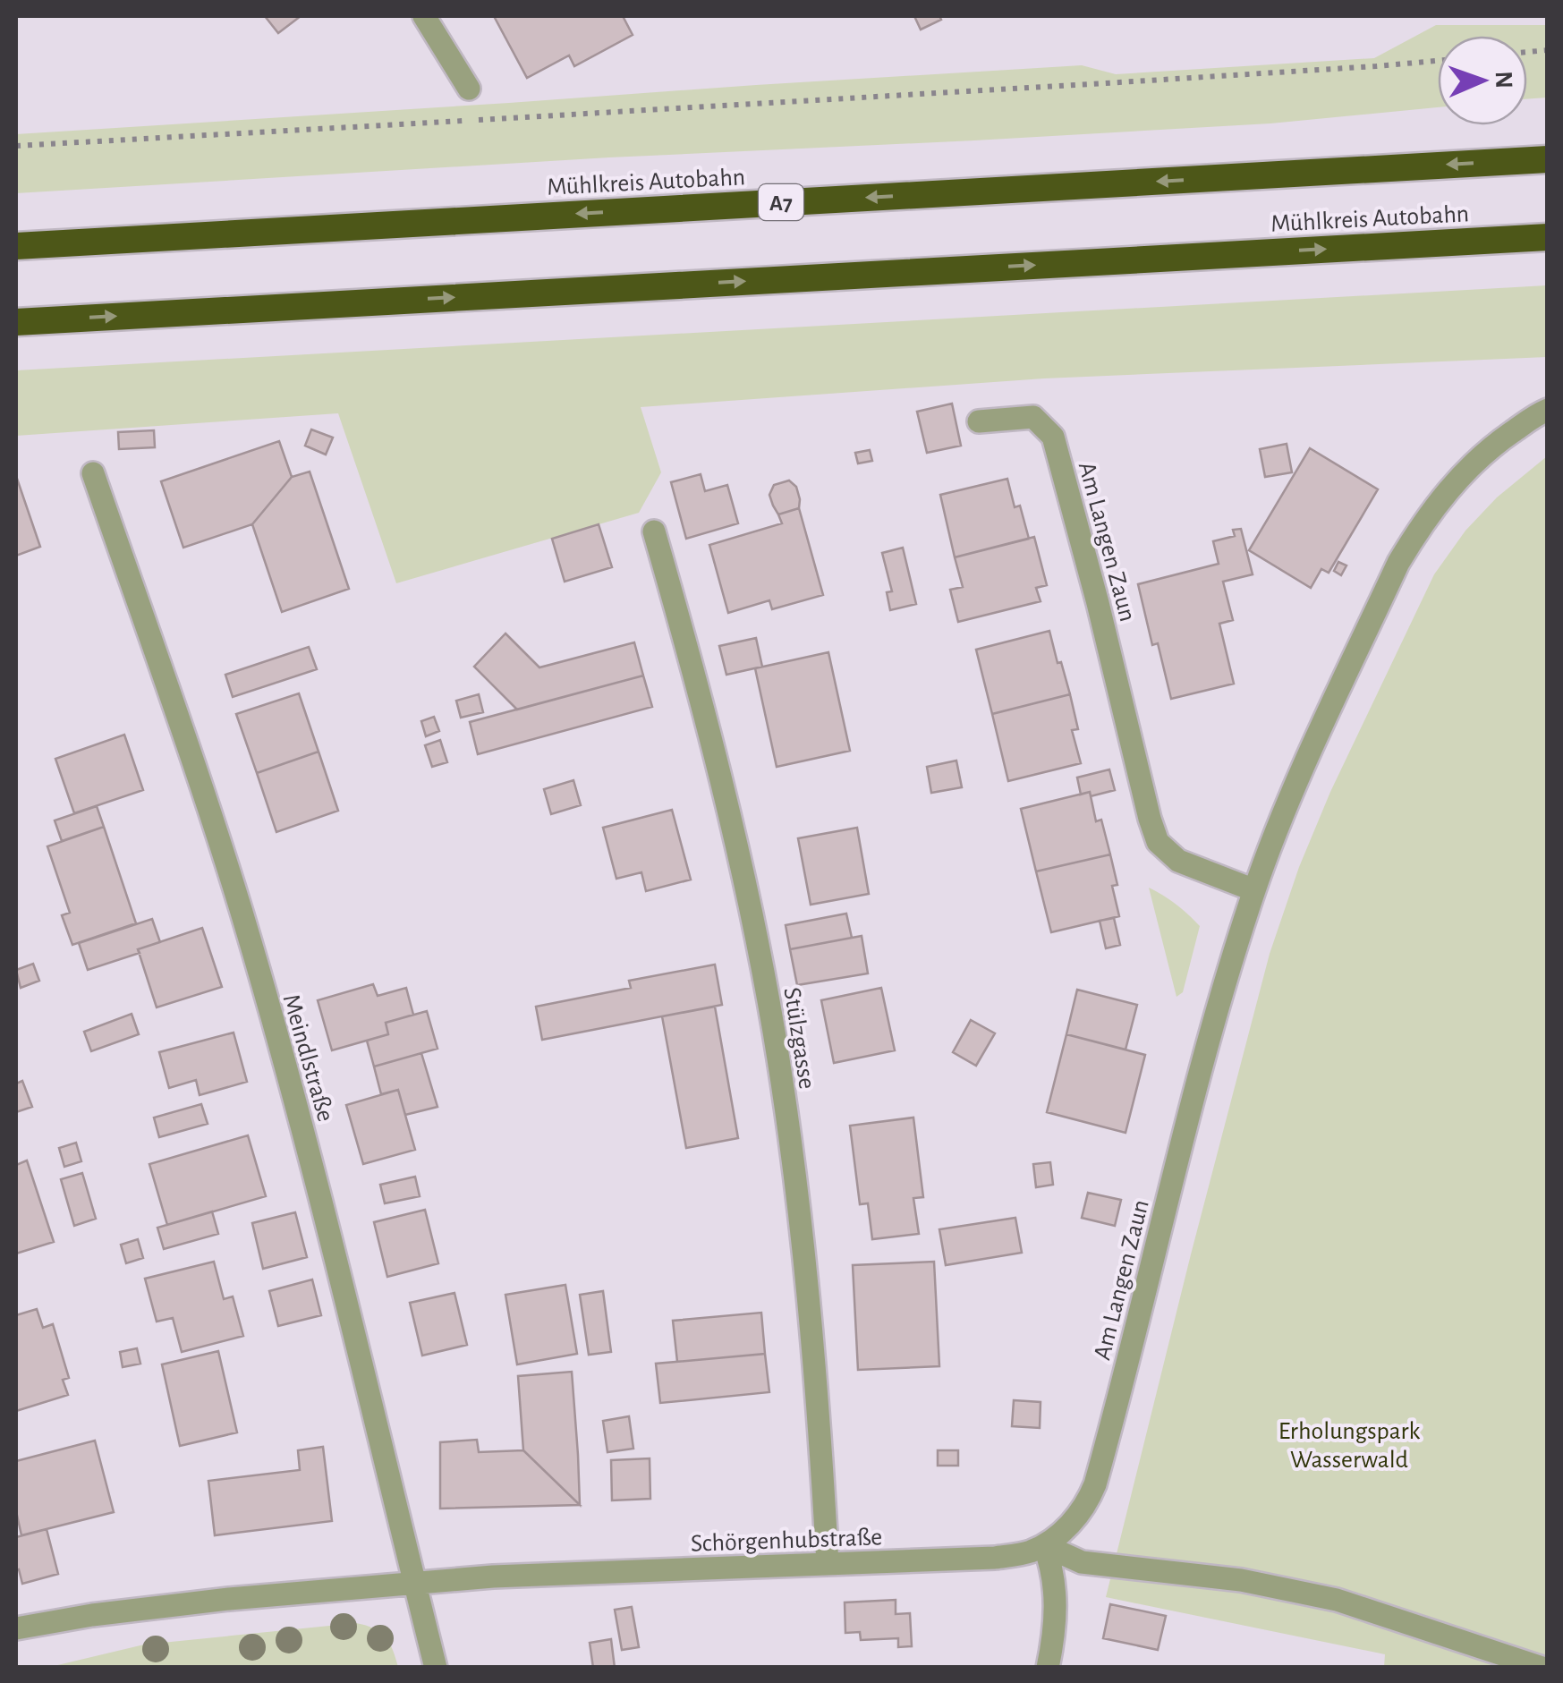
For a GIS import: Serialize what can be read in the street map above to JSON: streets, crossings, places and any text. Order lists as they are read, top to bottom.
{
  "streets": {
    "highway": ["Mühlkreis Autobahn", "A7"],
    "street": [
      "Am Langen Zaun",
      "Stülzgasse",
      "Meindlstraße",
      "Schörgenhubstraße"
    ]
  },
  "crossings": [
    ["Am Langen Zaun", "Schörgenhubstraße"],
    ["Stülzgasse", "Schörgenhubstraße"],
    ["Meindlstraße", "Schörgenhubstraße"]
  ],
  "parks": ["Erholungspark Wasserwald"],
  "north": "right"
}
